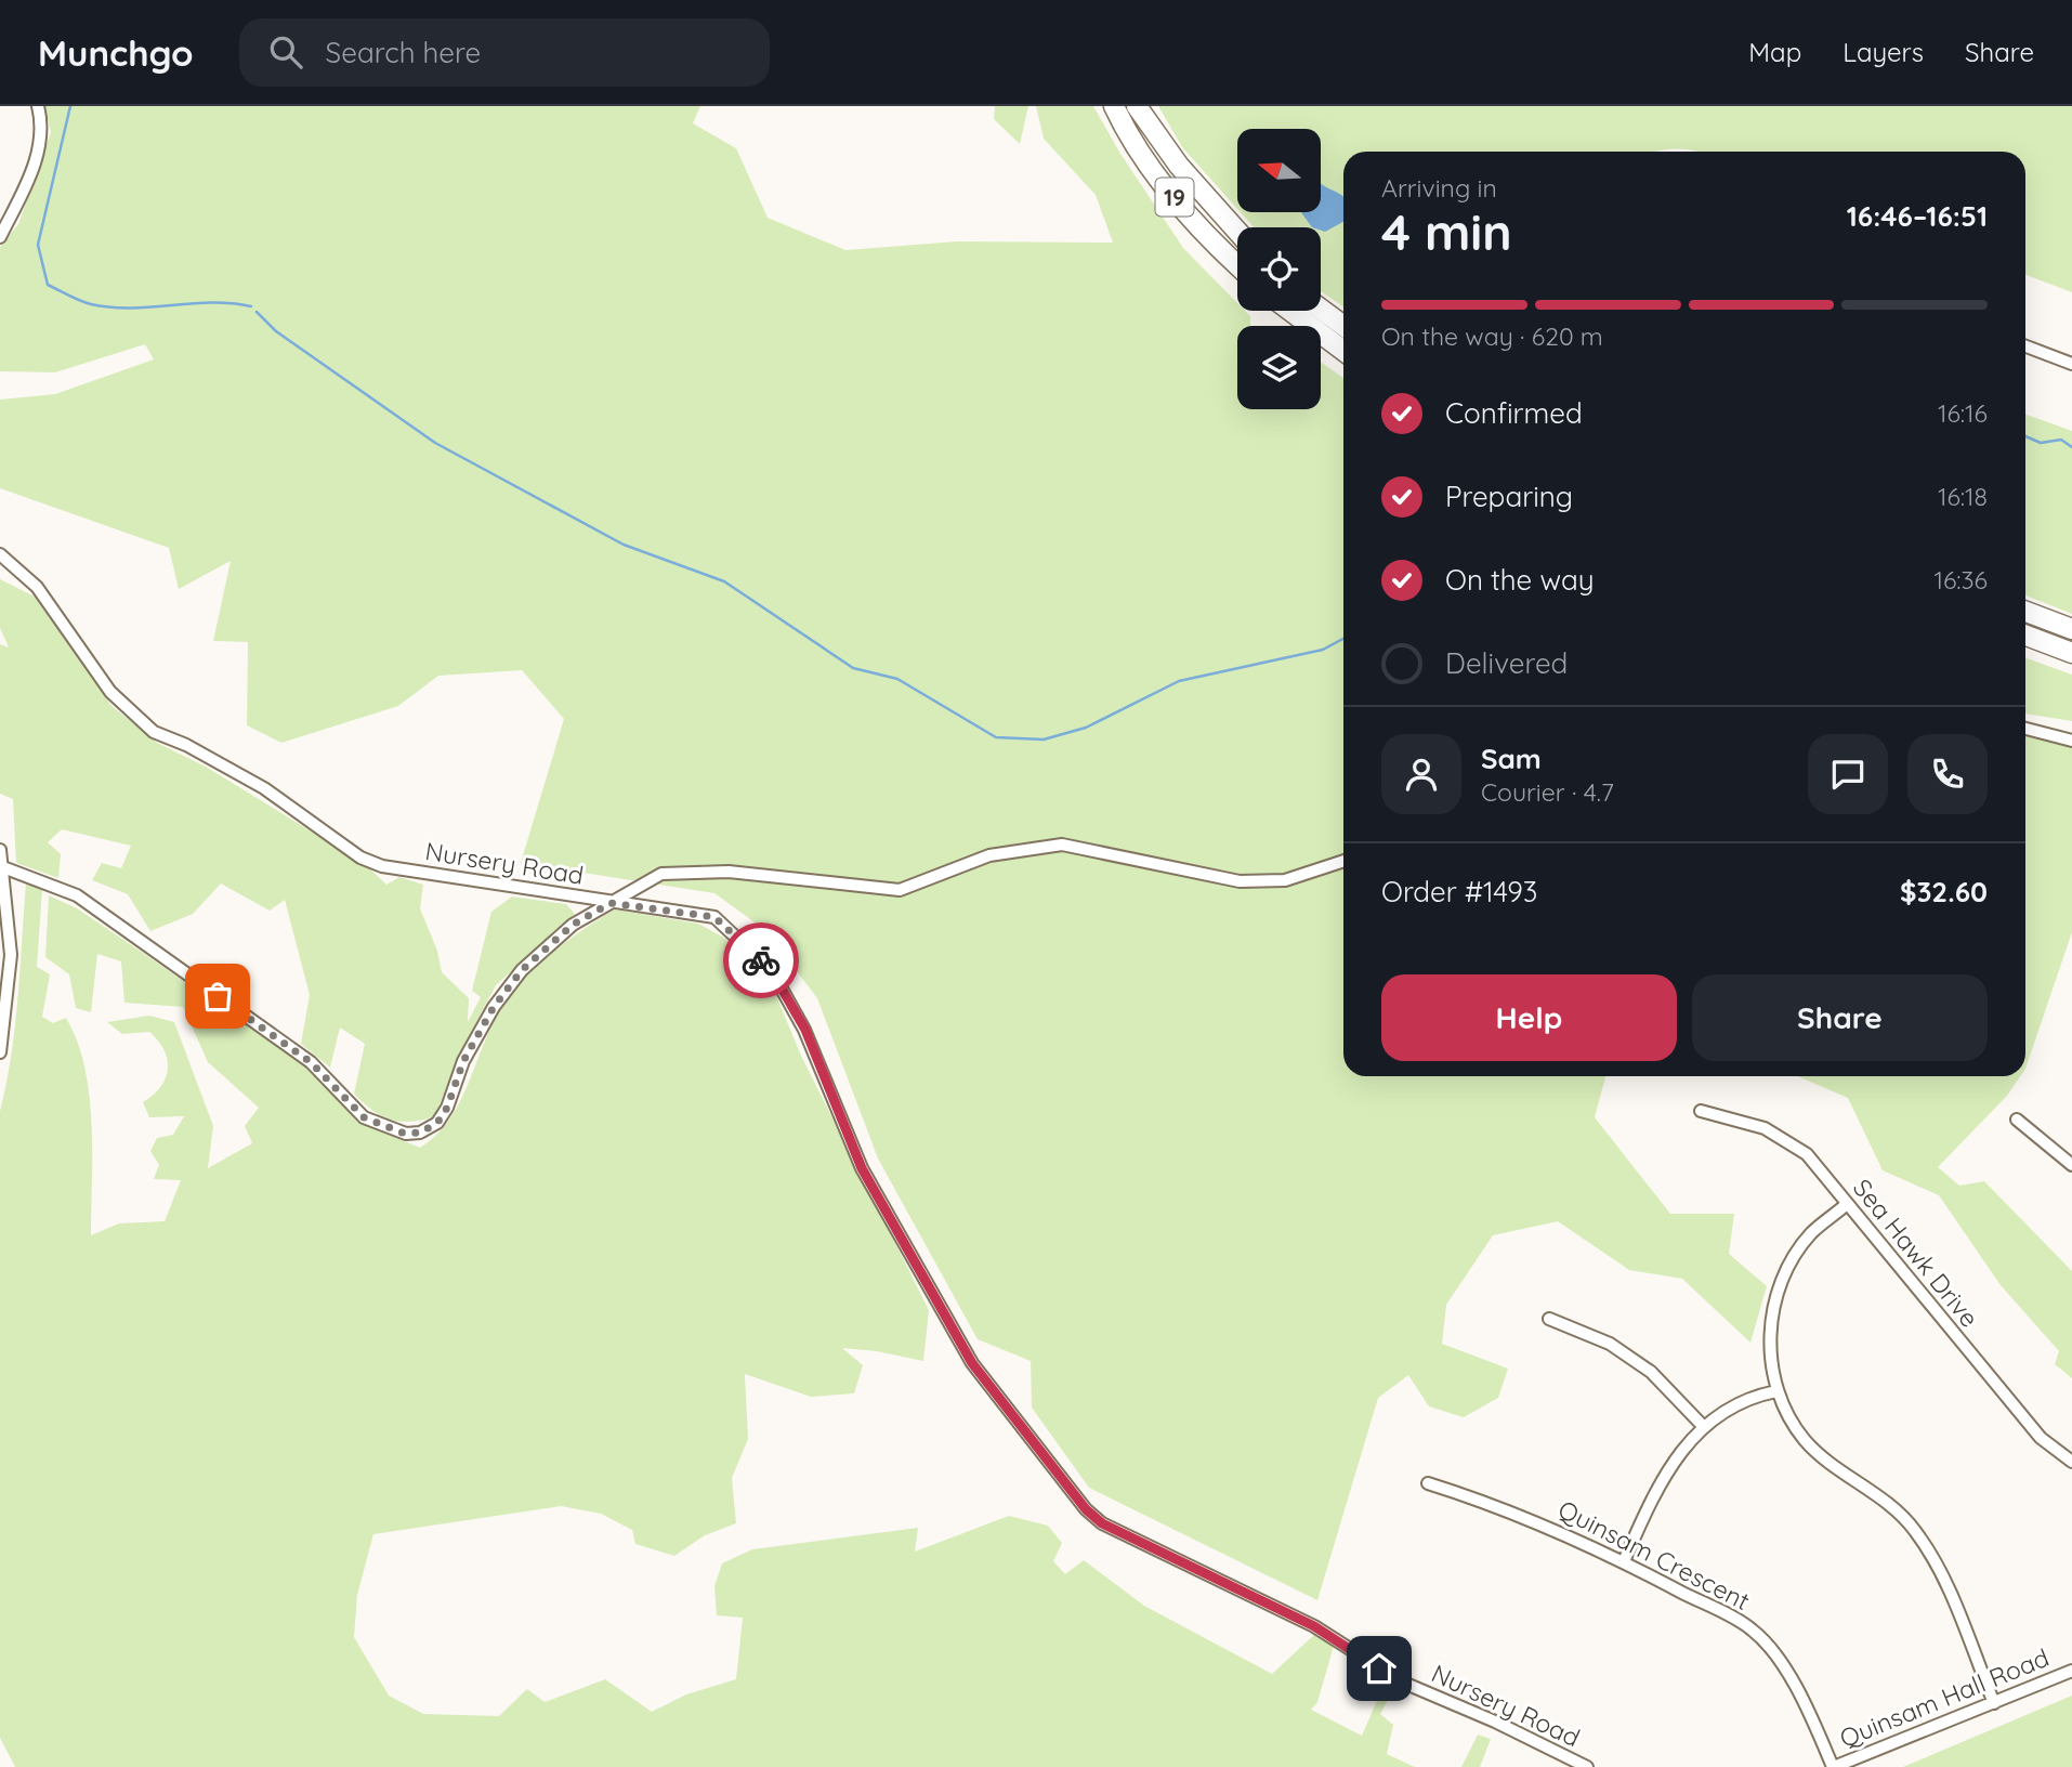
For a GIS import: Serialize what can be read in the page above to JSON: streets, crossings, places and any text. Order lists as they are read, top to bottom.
{
  "streets": {
    "highway": ["19"],
    "street": [
      "Nursery Road",
      "Sea Hawk Drive",
      "Quinsam Crescent",
      "Quinsam Hall Road"
    ]
  },
  "crossings": [
    ["Quinsam Crescent", "Quinsam Hall Road"]
  ],
  "north": "left",
  "page": {
    "header": "Munchgo",
    "search": "Search here",
    "nav": ["Map", "Layers", "Share"],
    "heading": ["4 min", "Arriving in", "16:46–16:51"],
    "panel": [
      "Sam",
      "Courier · 4.7",
      "Order #1493",
      "$32.60"
    ],
    "bar": "On the way · 620 m",
    "list": [
      ["Confirmed", "16:16"],
      ["Preparing", "16:18"],
      ["On the way", "16:36"],
      "Delivered"
    ],
    "buttons": ["Help", "Share"]
  }
}
